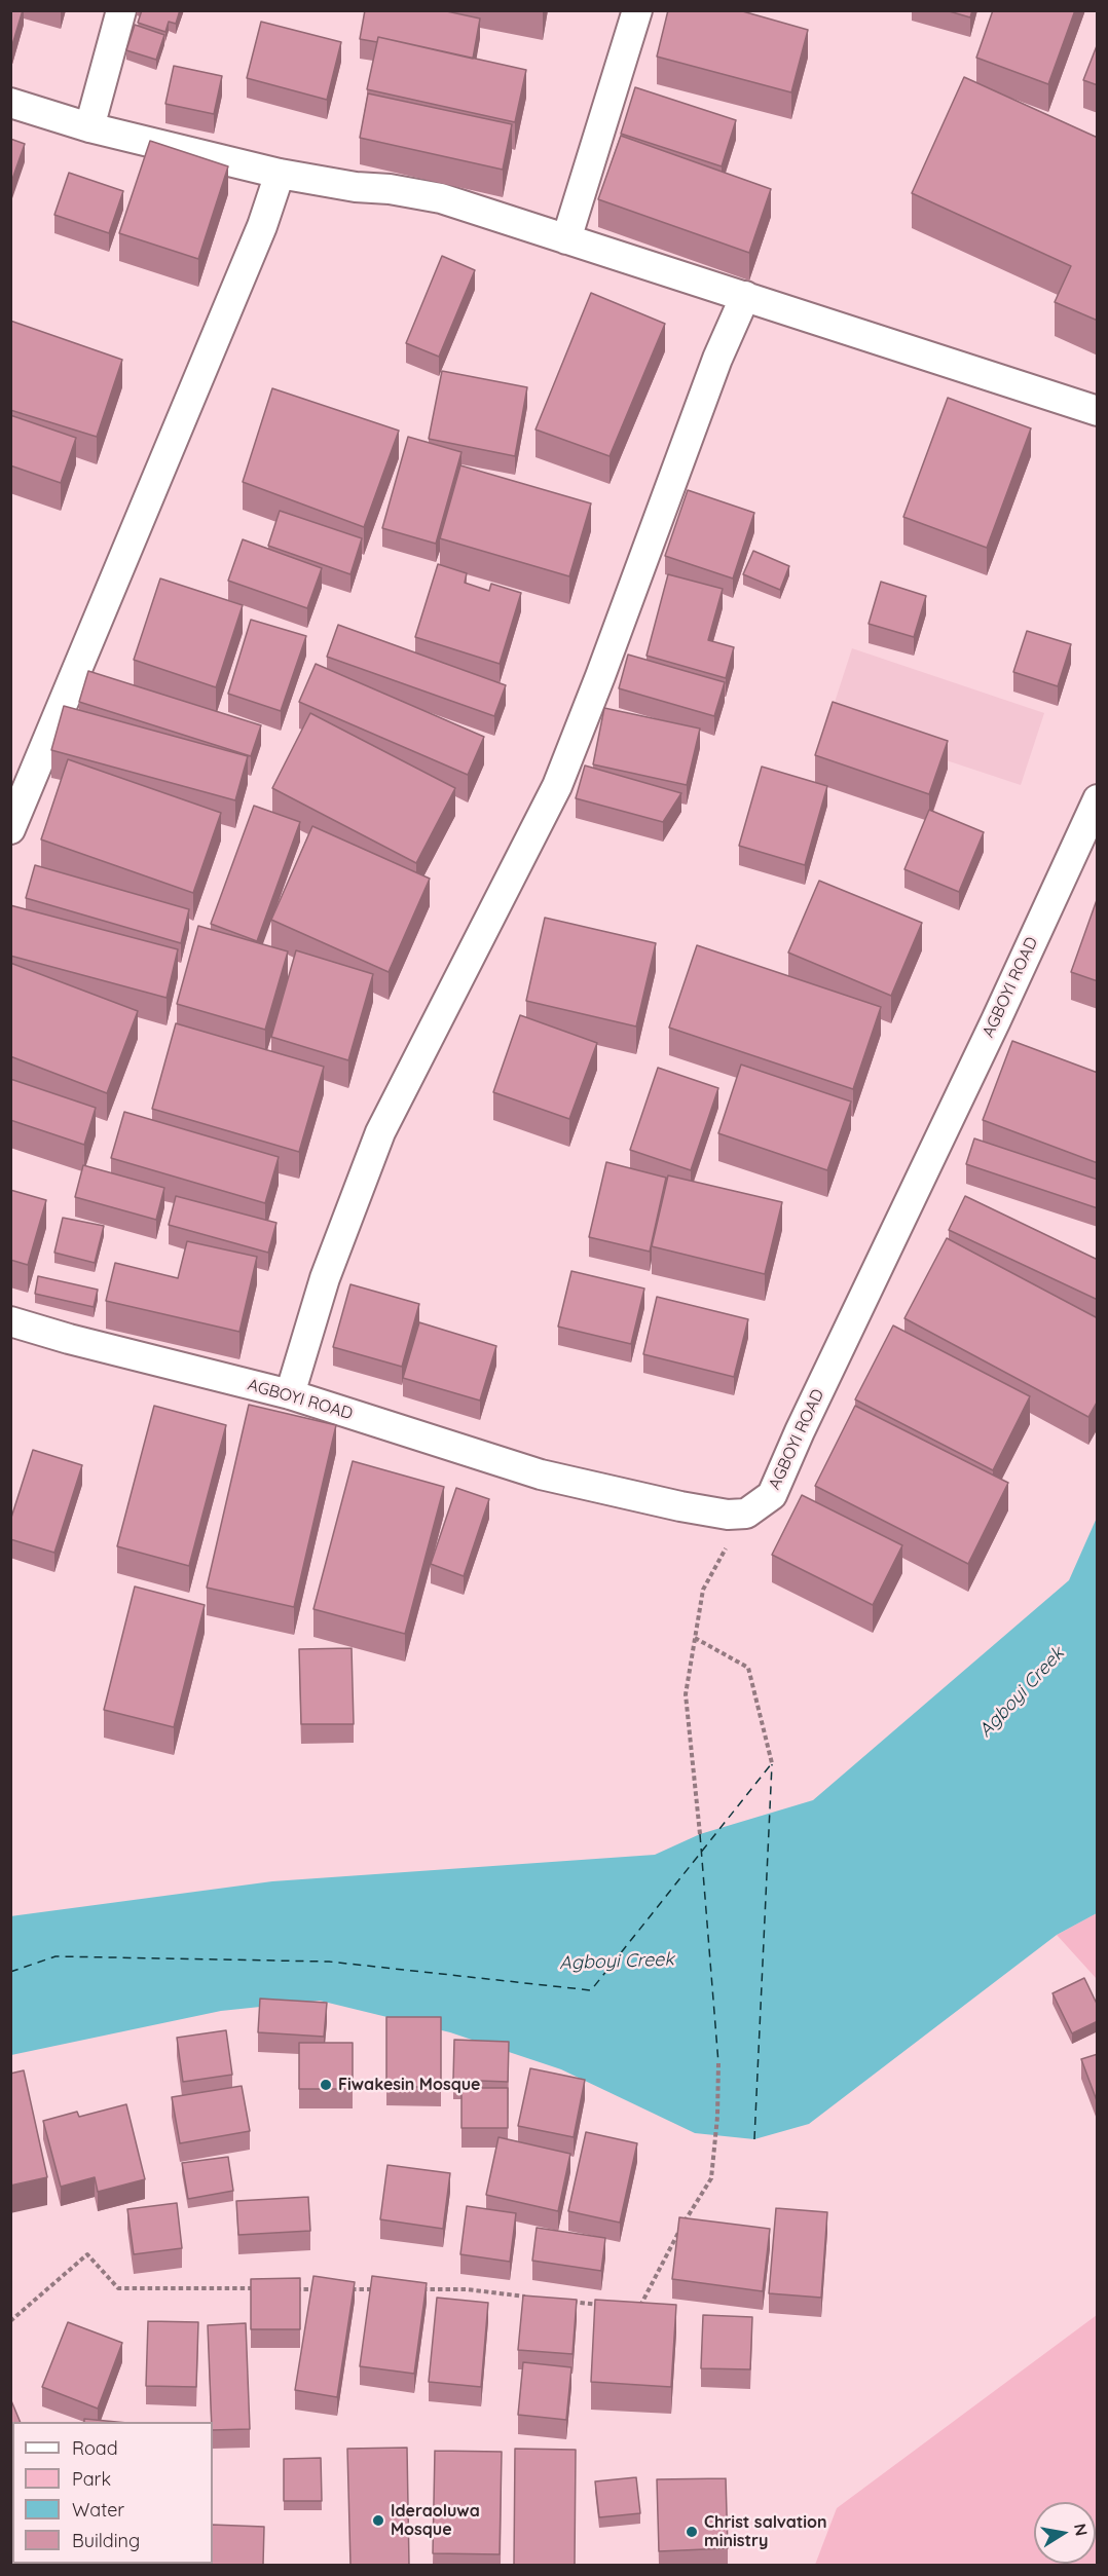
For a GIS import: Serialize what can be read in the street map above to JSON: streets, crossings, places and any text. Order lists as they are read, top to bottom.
{
  "streets": {
    "street": ["AGBOYI ROAD"]
  },
  "water": ["Agboyi Creek"],
  "places": ["Fiwakesin Mosque", "Ideraoluwa Mosque", "Christ salvation ministry"],
  "legend": [
    "Road",
    "Park",
    "Water",
    "Building"
  ],
  "north": "right"
}
